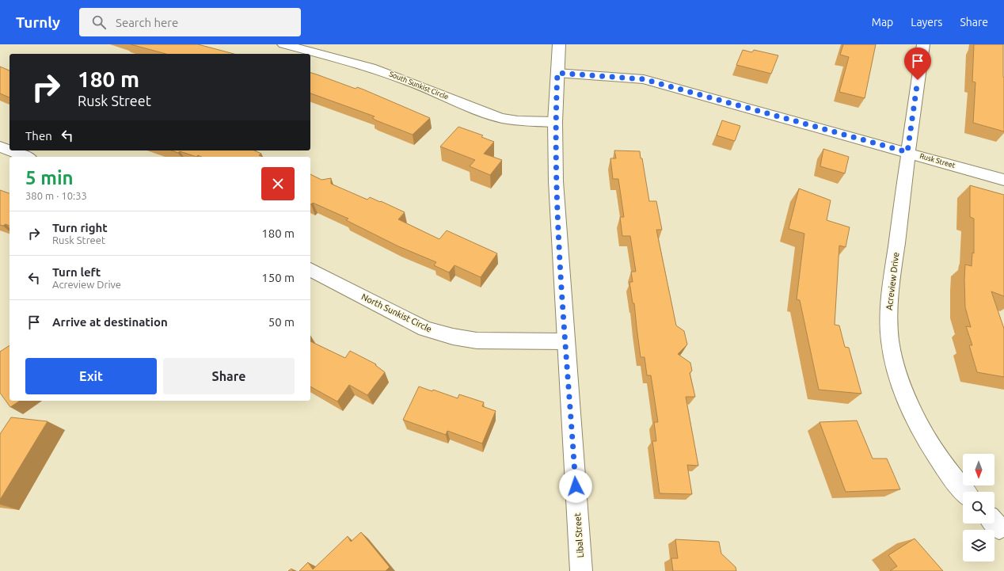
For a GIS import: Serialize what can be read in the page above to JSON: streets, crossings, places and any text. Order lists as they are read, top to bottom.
{
  "streets": {
    "street": [
      "South Sunkist Circle",
      "Rusk Street",
      "Acreview Drive",
      "North Sunkist Circle",
      "Libal Street"
    ]
  },
  "crossings": [
    ["South Sunkist Circle", "Libal Street"],
    ["Rusk Street", "Acreview Drive"],
    ["Rusk Street", "Libal Street"],
    ["North Sunkist Circle", "Libal Street"]
  ],
  "north": "bottom",
  "page": {
    "header": "Turnly",
    "search": "Search here",
    "nav": ["Map", "Layers", "Share"],
    "turn": ["180 m", "Rusk Street"],
    "then": "Then",
    "heading": ["5 min", "380 m · 10:33"],
    "list": [
      {
        "name": "Turn right",
        "note": "Rusk Street",
        "value": "180 m"
      },
      {
        "name": "Turn left",
        "note": "Acreview Drive",
        "value": "150 m"
      },
      {
        "name": "Arrive at destination",
        "value": "50 m"
      }
    ],
    "buttons": ["Exit", "Share"]
  }
}
